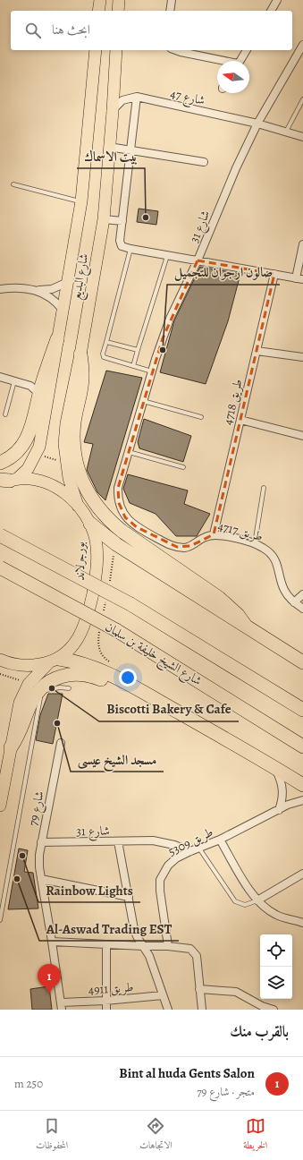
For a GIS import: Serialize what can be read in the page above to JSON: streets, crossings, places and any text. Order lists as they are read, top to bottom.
{
  "streets": {
    "highway": ["شارع الشيخ خليفة بن سلمان"],
    "main road": ["شارع البديع", "بورجرلاند"],
    "street": [
      "شارع 47",
      "شارع 31",
      "طريق 4718",
      "طريق 4717",
      "شارع 79",
      "طريق 5309",
      "طريق 4911"
    ]
  },
  "crossings": [
    ["شارع 47", "شارع 31"],
    ["شارع 31", "طريق 4717"],
    ["شارع 31", "شارع 79"],
    ["شارع 31", "طريق 4911"],
    ["شارع البديع", "بورجرلاند"],
    ["طريق 4718", "طريق 4717"],
    ["شارع 79", "طريق 4911"]
  ],
  "places": [
    "بيت الاسماك",
    "صالون ارجوان للتجميل",
    "Biscotti Bakery & Cafe",
    "مسجد الشيخ عيسى",
    "Rainbow Lights",
    "Al-Aswad Trading EST"
  ],
  "north": "left",
  "page": {
    "search": "ابحث هنا",
    "pins": "1",
    "heading": "بالقرب منك",
    "list": [
      {
        "mark": "1",
        "name": "Bint al huda Gents Salon",
        "note": "متجر · شارع 79",
        "value": "250 m"
      }
    ],
    "nav": ["الخريطة", "الاتجاهات", "المحفوظات"]
  }
}
